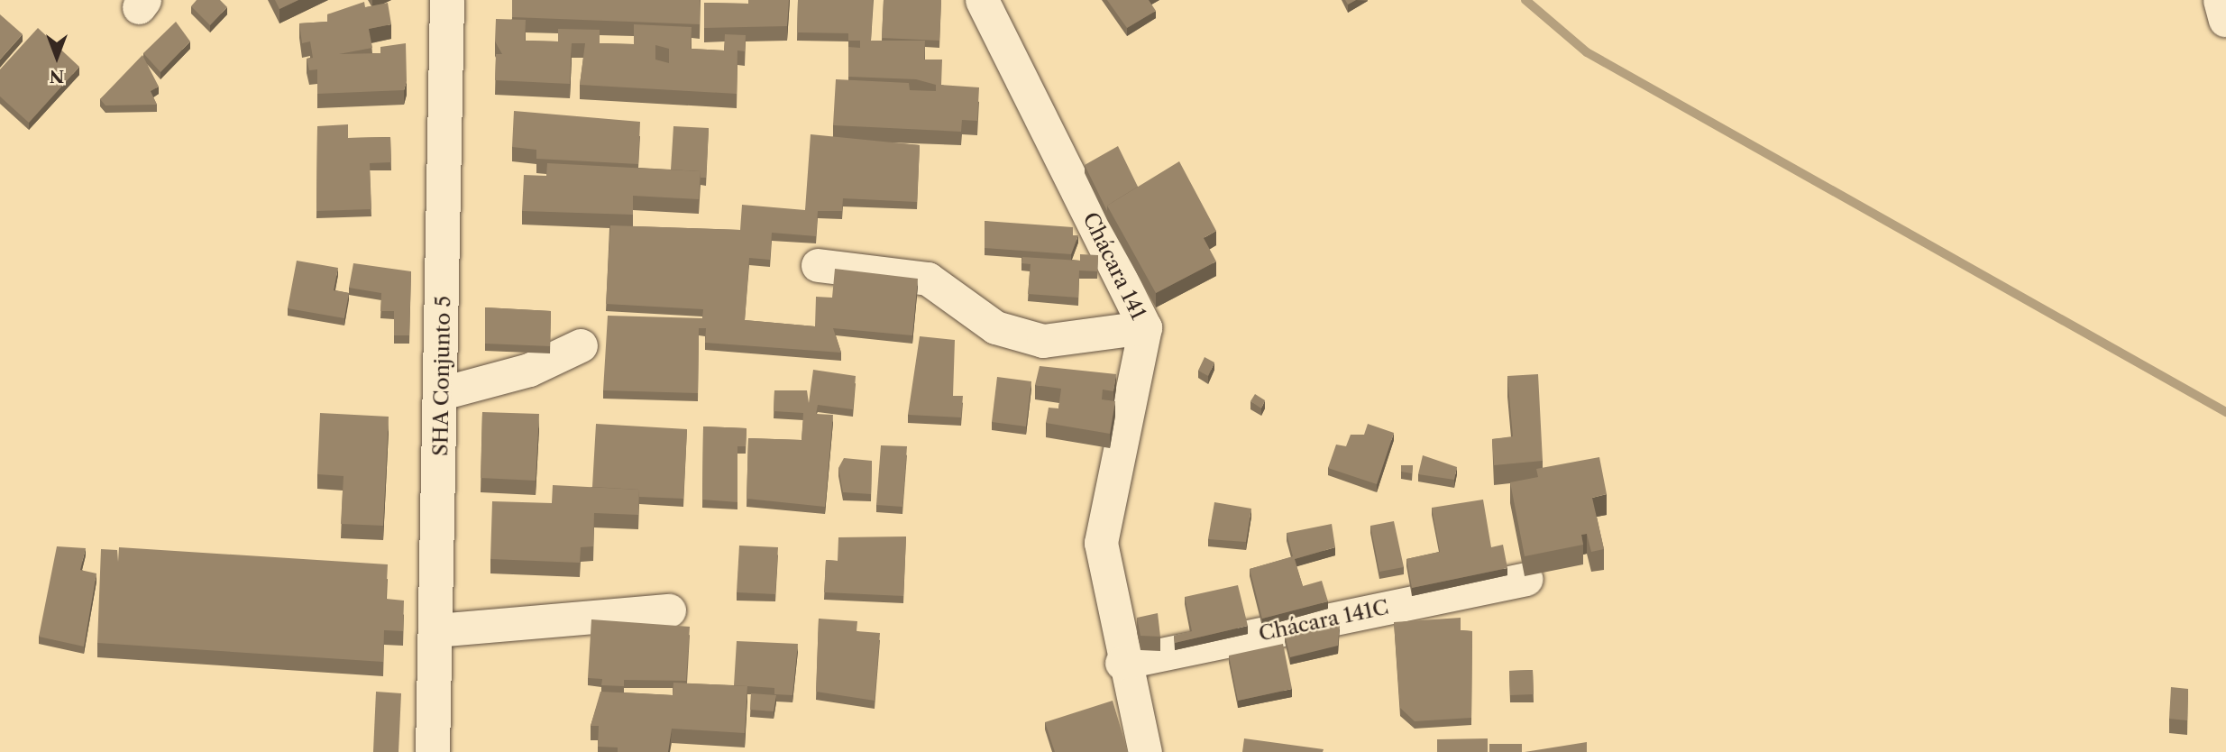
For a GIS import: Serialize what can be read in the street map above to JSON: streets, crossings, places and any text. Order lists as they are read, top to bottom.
{
  "streets": {
    "street": ["Chácara 141", "SHA Conjunto 5", "Chácara 141C"]
  },
  "crossings": [
    ["Chácara 141", "Chácara 141C"]
  ],
  "north": "bottom"
}
